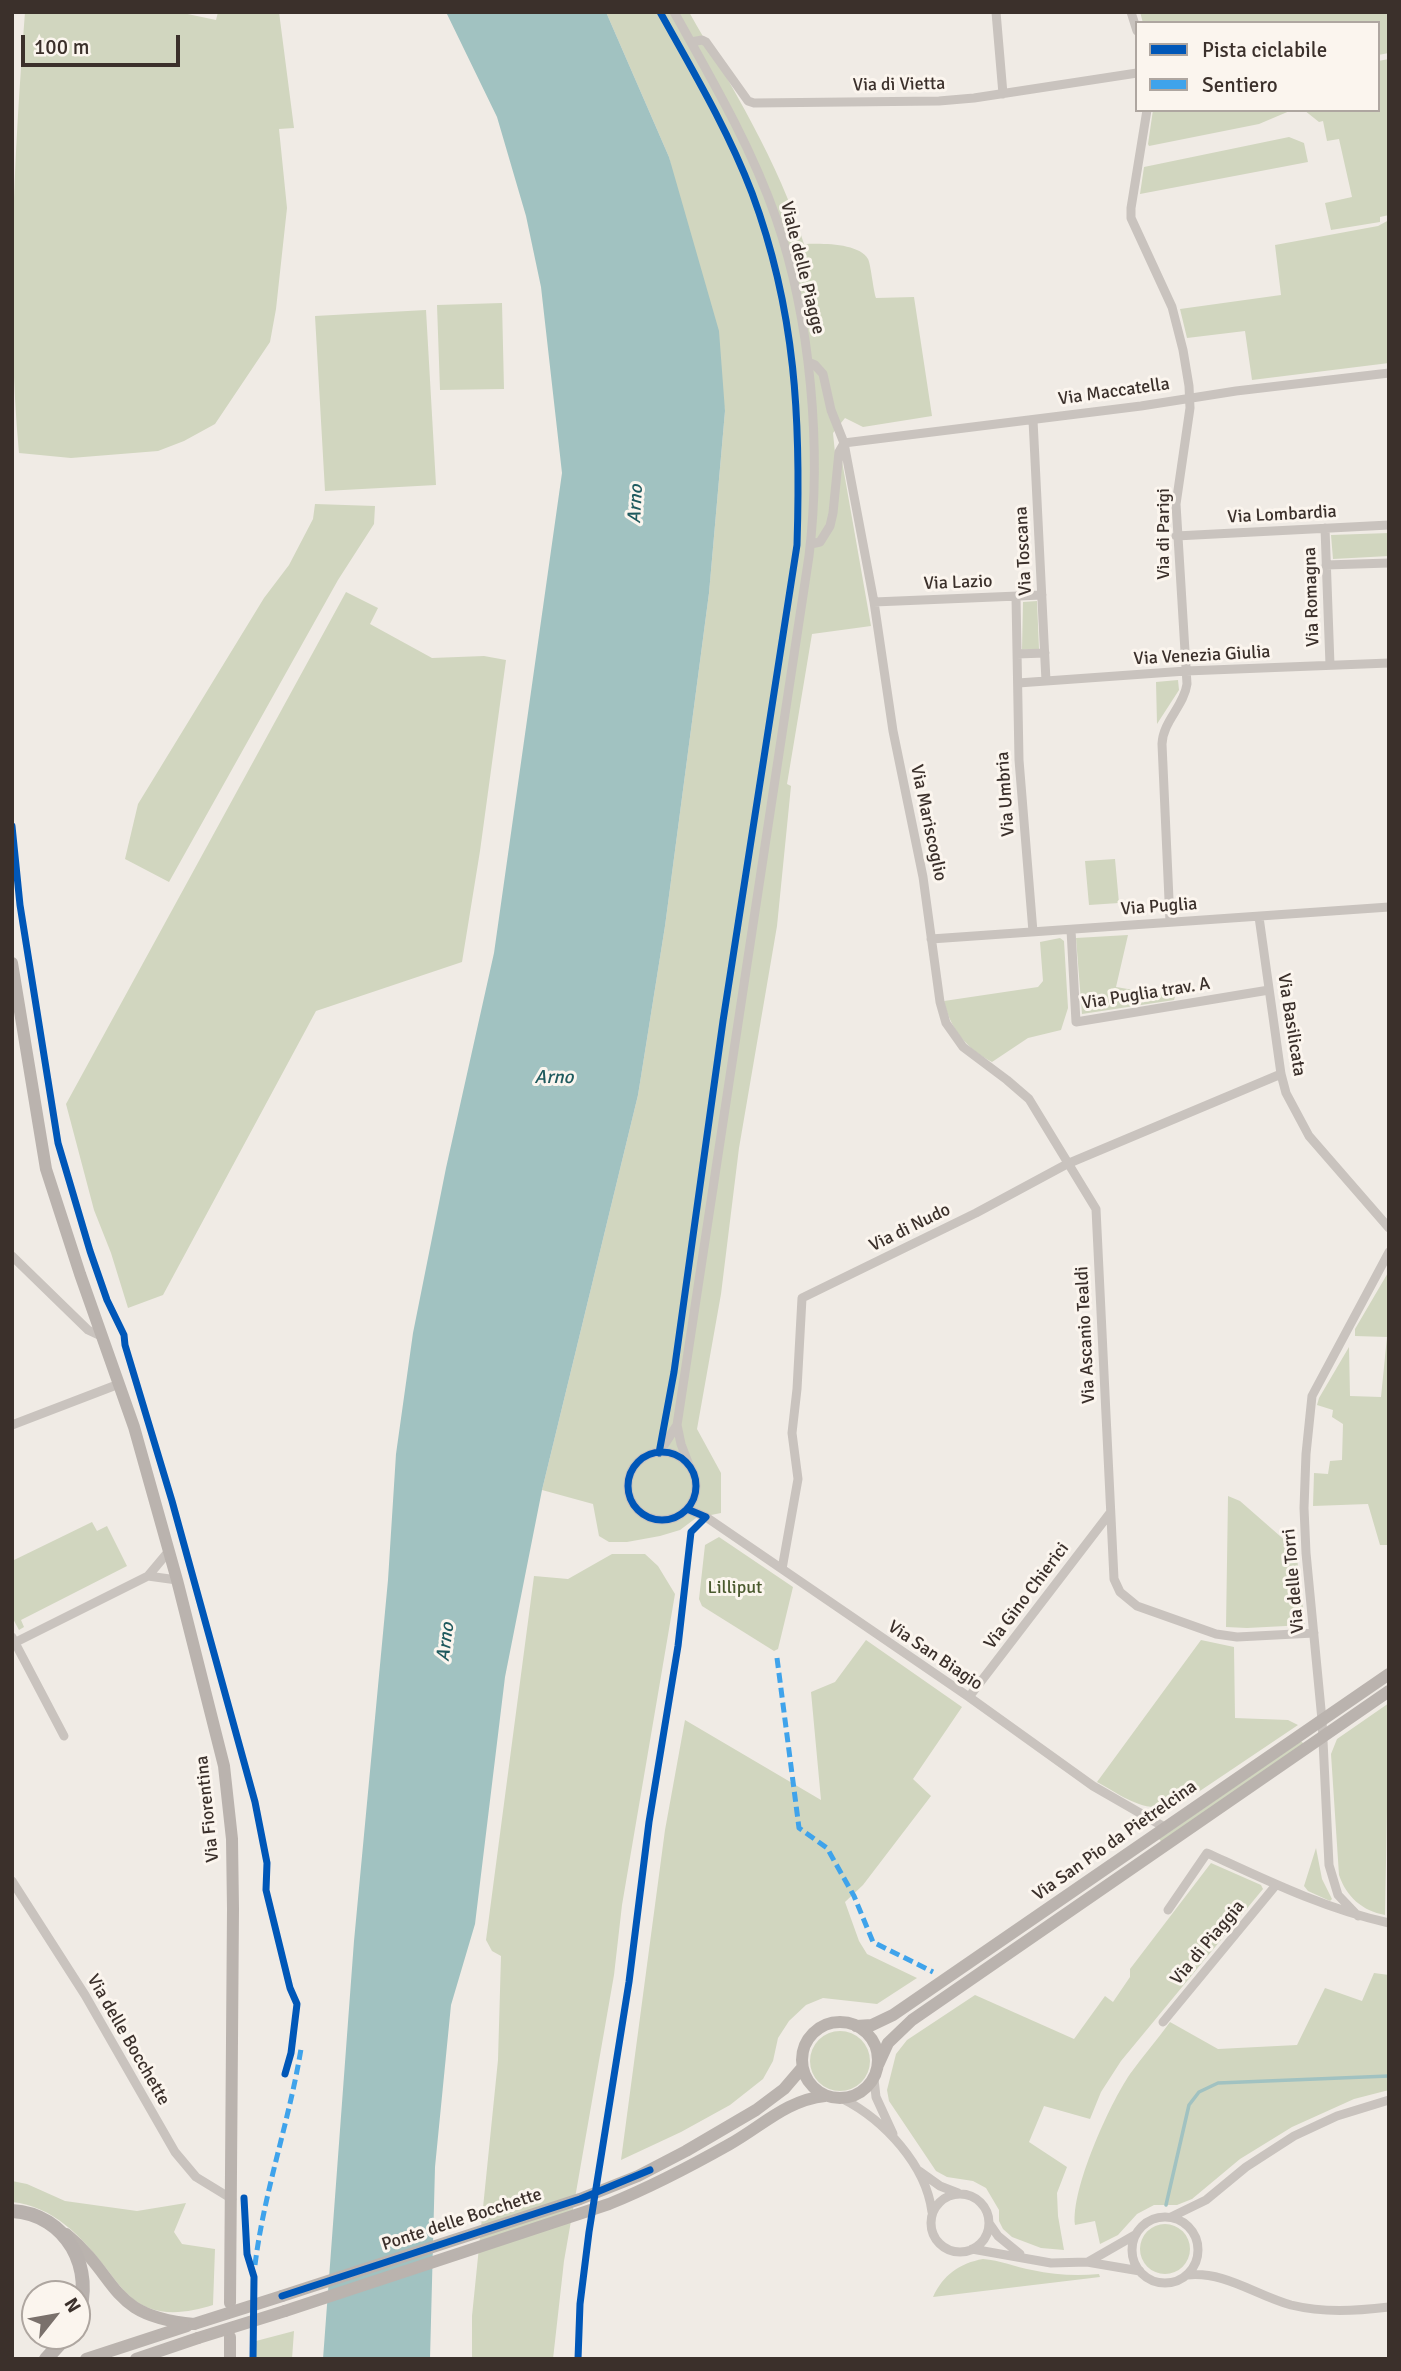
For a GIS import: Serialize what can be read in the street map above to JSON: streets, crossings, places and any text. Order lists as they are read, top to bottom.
{
  "streets": {
    "main road": ["Via Fiorentina", "Via San Pio da Pietrelcina", "Ponte delle Bocchette"],
    "street": [
      "Via di Vietta",
      "Viale delle Piagge",
      "Via Maccatella",
      "Via Lombardia",
      "Via di Parigi",
      "Via Toscana",
      "Via Lazio",
      "Via Romagna",
      "Via Venezia Giulia",
      "Via Umbria",
      "Via Mariscoglio",
      "Via Puglia",
      "Via Puglia trav. A",
      "Via Basilicata",
      "Via di Nudo",
      "Via Ascanio Tealdi",
      "Via delle Torri",
      "Via Gino Chierici",
      "Via San Biagio",
      "Via di Piaggia",
      "Via delle Bocchette"
    ]
  },
  "crossings": [
    ["Via di Vietta", "Viale delle Piagge"],
    ["Viale delle Piagge", "Via San Biagio"],
    ["Via Maccatella", "Via di Parigi"],
    ["Via Maccatella", "Via Toscana"],
    ["Via Maccatella", "Via Mariscoglio"],
    ["Via Lombardia", "Via di Parigi"],
    ["Via Lombardia", "Via Romagna"],
    ["Via di Parigi", "Via Venezia Giulia"],
    ["Via di Parigi", "Via Puglia"],
    ["Via Toscana", "Via Lazio"],
    ["Via Toscana", "Via Venezia Giulia"],
    ["Via Lazio", "Via Umbria"],
    ["Via Lazio", "Via Mariscoglio"],
    ["Via Romagna", "Via Venezia Giulia"],
    ["Via Venezia Giulia", "Via Umbria"],
    ["Via Umbria", "Via Puglia"],
    ["Via Mariscoglio", "Via Puglia"],
    ["Via Mariscoglio", "Via di Nudo"],
    ["Via Mariscoglio", "Via Ascanio Tealdi"],
    ["Via Puglia", "Via Puglia trav. A"],
    ["Via Puglia", "Via Basilicata"],
    ["Via Puglia trav. A", "Via Basilicata"],
    ["Via Basilicata", "Via di Nudo"],
    ["Via di Nudo", "Via Ascanio Tealdi"],
    ["Via di Nudo", "Via San Biagio"],
    ["Via Ascanio Tealdi", "Via delle Torri"],
    ["Via Ascanio Tealdi", "Via Gino Chierici"],
    ["Via delle Torri", "Via San Pio da Pietrelcina"],
    ["Via Gino Chierici", "Via San Biagio"],
    ["Via San Biagio", "Via San Pio da Pietrelcina"],
    ["Via Fiorentina", "Via delle Bocchette"],
    ["Via San Pio da Pietrelcina", "Ponte delle Bocchette"]
  ],
  "water": ["Arno"],
  "parks": ["Lilliput"],
  "legend": ["Pista ciclabile", "Sentiero"],
  "scale_bar": "100 m",
  "north": "top right"
}
